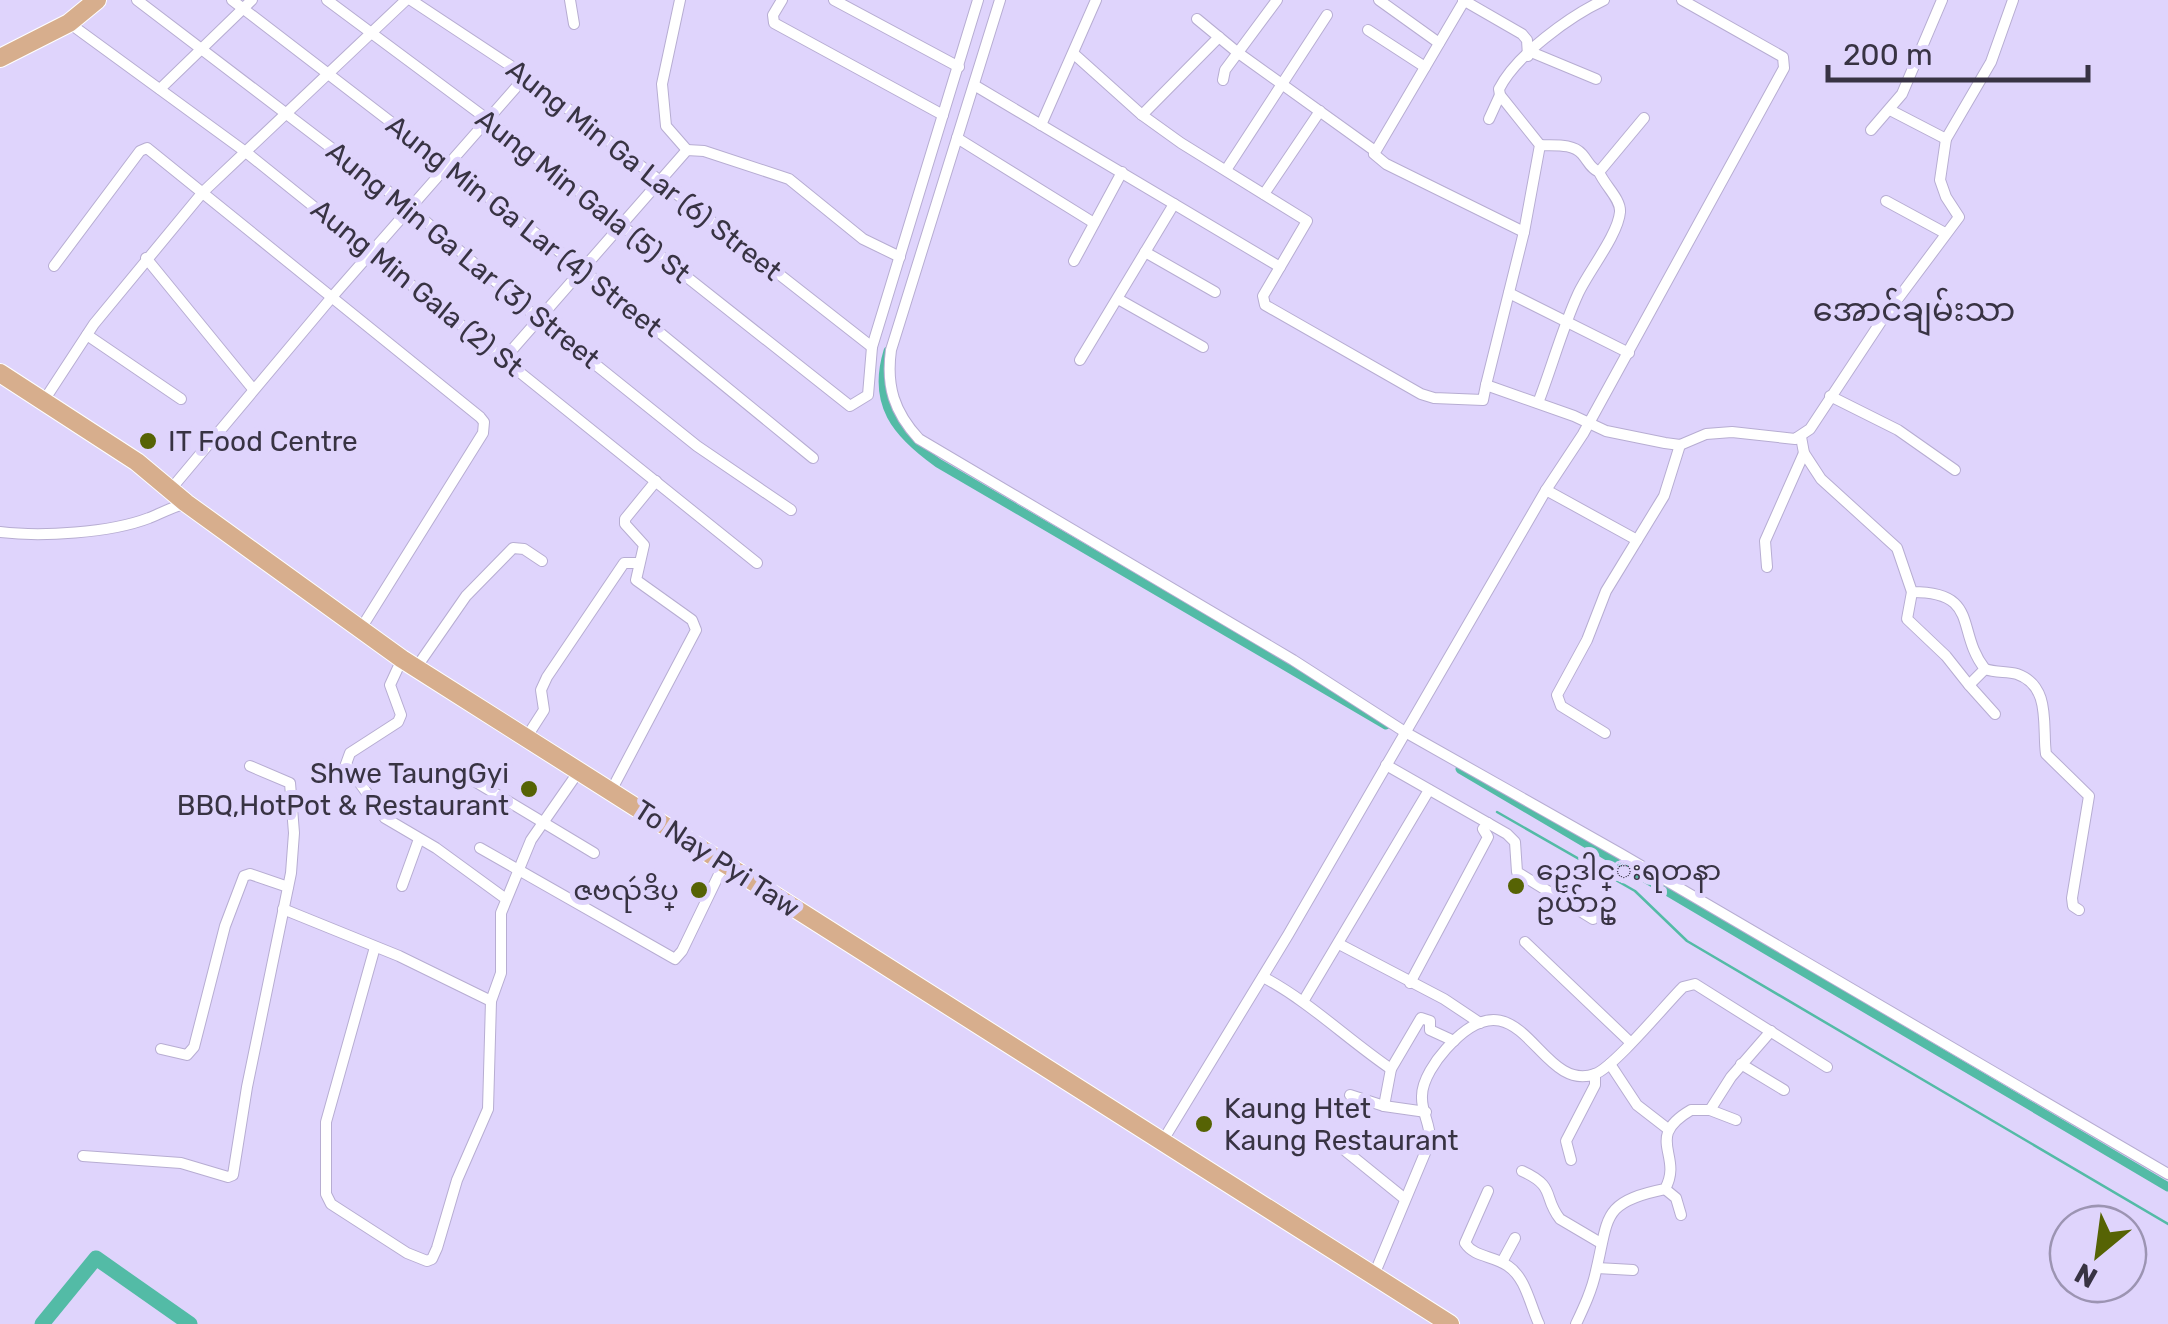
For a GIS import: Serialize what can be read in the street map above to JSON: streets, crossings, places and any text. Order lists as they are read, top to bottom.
{
  "streets": {
    "main road": ["To Nay Pyi Taw"],
    "street": [
      "Aung Min Ga Lar (6) Street",
      "Aung Min Gala (5) St",
      "Aung Min Ga Lar (4) Street",
      "Aung Min Ga Lar (3) Street",
      "Aung Min Gala (2) St"
    ]
  },
  "crossings": [
    ["Aung Min Ga Lar (6) Street", "Aung Min Gala (5) St"]
  ],
  "districts": ["အောင်ချမ်းသာ"],
  "places": [
    "IT Food Centre",
    "Shwe TaungGyi BBQ,HotPot & Restaurant",
    "ဥေဒါင္းရတနာ ဥယ်ာဥ္",
    "ဇဗၺဴဒိပ္",
    "Kaung Htet Kaung Restaurant"
  ],
  "scale_bar": "200 m",
  "north": "bottom left"
}
